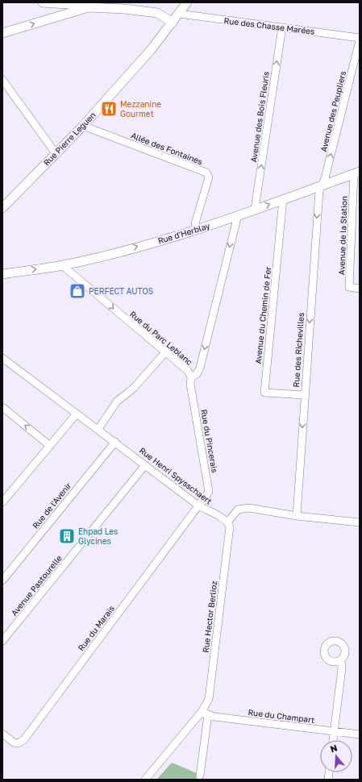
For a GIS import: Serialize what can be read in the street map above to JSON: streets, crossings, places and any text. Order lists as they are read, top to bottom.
{
  "streets": {
    "main road": ["Rue Pierre Leguen", "Rue d'Herblay"],
    "street": [
      "Rue des Chasse Marées",
      "Avenue des Peupliers",
      "Avenue des Bois Fleuris",
      "Allée des Fontaines",
      "Avenue de la Station",
      "Avenue du Chemin de Fer",
      "Rue du Parc Leblanc",
      "Rue des Richevilles",
      "Rue du Pincerais",
      "Rue Henri Spysschaert",
      "Rue de l'Avenir",
      "Avenue Pastourelle",
      "Rue Hector Berlioz",
      "Rue du Marais",
      "Rue du Champart"
    ]
  },
  "crossings": [
    ["Rue des Chasse Marées", "Avenue des Peupliers"],
    ["Rue des Chasse Marées", "Avenue des Bois Fleuris"],
    ["Rue des Chasse Marées", "Rue Pierre Leguen"],
    ["Avenue des Peupliers", "Rue d'Herblay"],
    ["Avenue des Peupliers", "Rue des Richevilles"],
    ["Avenue des Bois Fleuris", "Rue d'Herblay"],
    ["Rue Pierre Leguen", "Allée des Fontaines"],
    ["Allée des Fontaines", "Rue d'Herblay"],
    ["Rue d'Herblay", "Avenue de la Station"],
    ["Rue d'Herblay", "Avenue du Chemin de Fer"],
    ["Rue d'Herblay", "Rue du Parc Leblanc"],
    ["Rue d'Herblay", "Rue des Richevilles"],
    ["Avenue du Chemin de Fer", "Rue des Richevilles"],
    ["Rue du Parc Leblanc", "Rue du Pincerais"],
    ["Rue du Pincerais", "Rue Henri Spysschaert"],
    ["Rue du Pincerais", "Rue du Marais"],
    ["Rue Henri Spysschaert", "Rue de l'Avenir"],
    ["Rue Henri Spysschaert", "Avenue Pastourelle"],
    ["Rue Henri Spysschaert", "Rue Hector Berlioz"],
    ["Rue Henri Spysschaert", "Rue du Marais"],
    ["Rue Hector Berlioz", "Rue du Champart"]
  ],
  "one_way": [
    "Avenue des Peupliers",
    "Avenue des Bois Fleuris",
    "Rue d'Herblay",
    "Rue du Parc Leblanc",
    "Rue des Richevilles"
  ],
  "places": {
    "restaurant": ["Mezzanine Gourmet"],
    "shop": ["PERFECT AUTOS"],
    "building": ["Ehpad Les Glycines"]
  },
  "north": "top"
}
